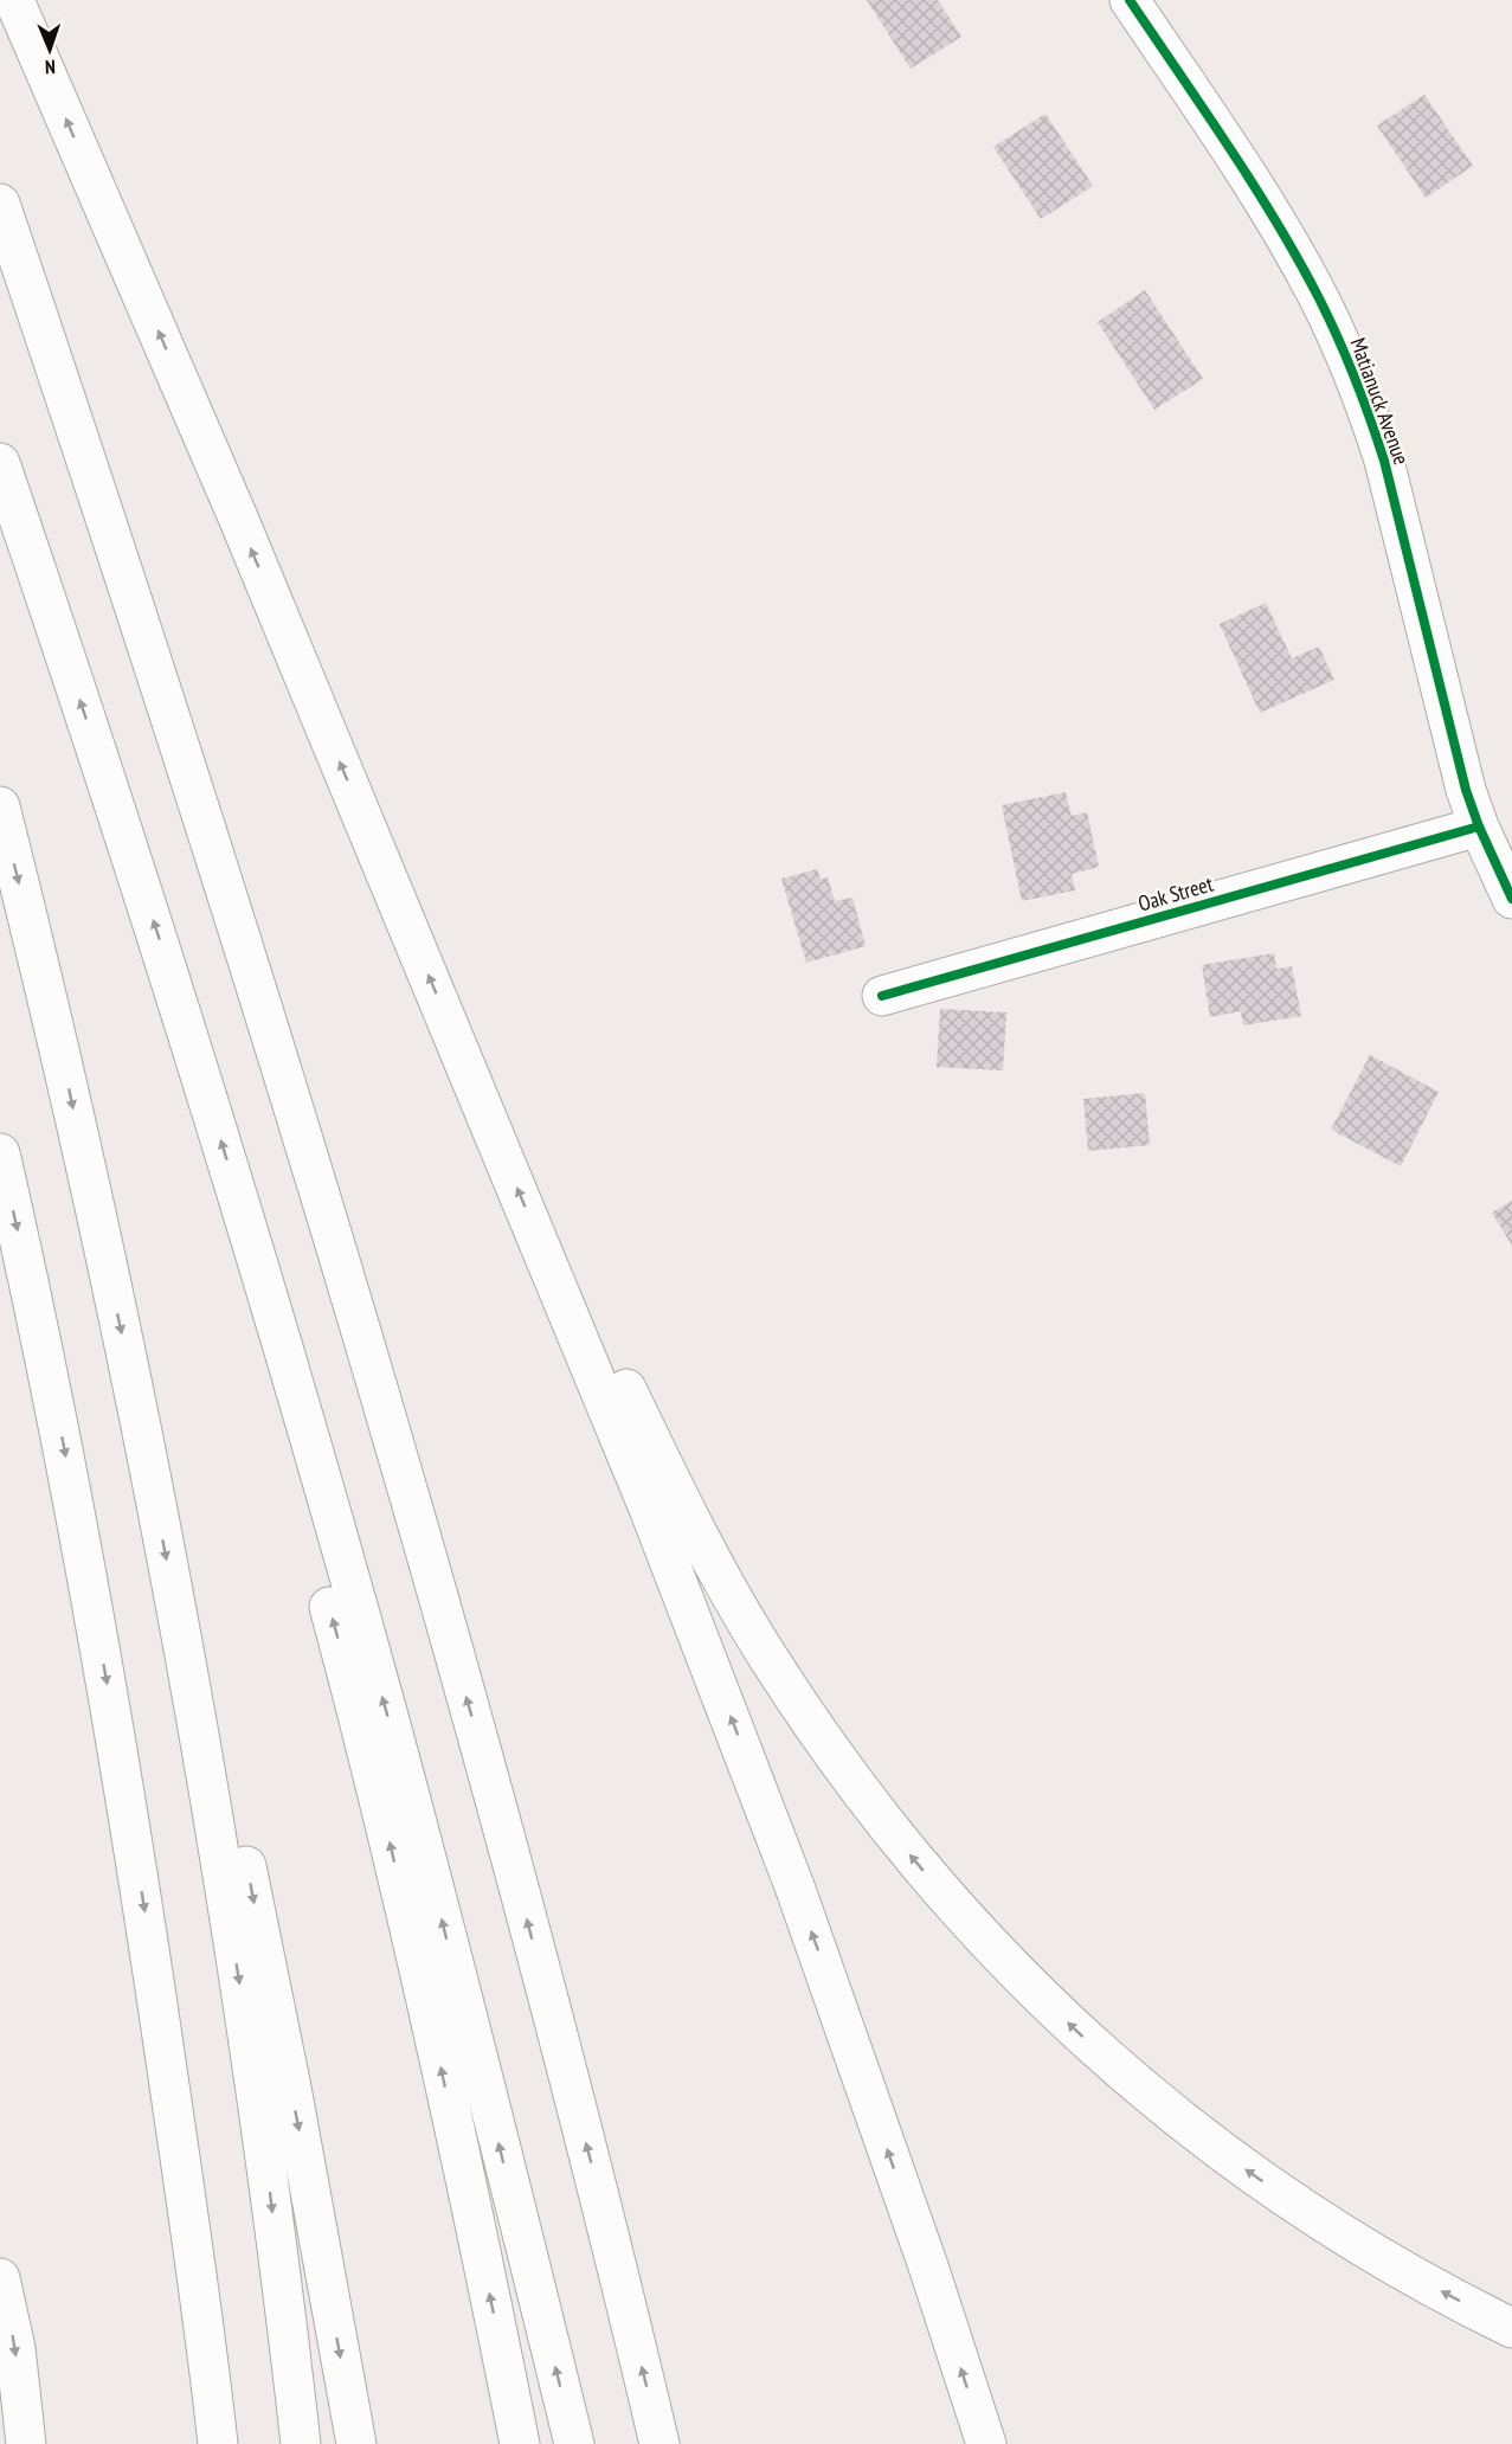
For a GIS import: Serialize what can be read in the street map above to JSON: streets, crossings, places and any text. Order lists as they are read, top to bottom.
{
  "streets": {
    "main road": ["Matianuck Avenue", "Oak Street"]
  },
  "crossings": [
    ["Matianuck Avenue", "Oak Street"]
  ],
  "north": "bottom"
}
